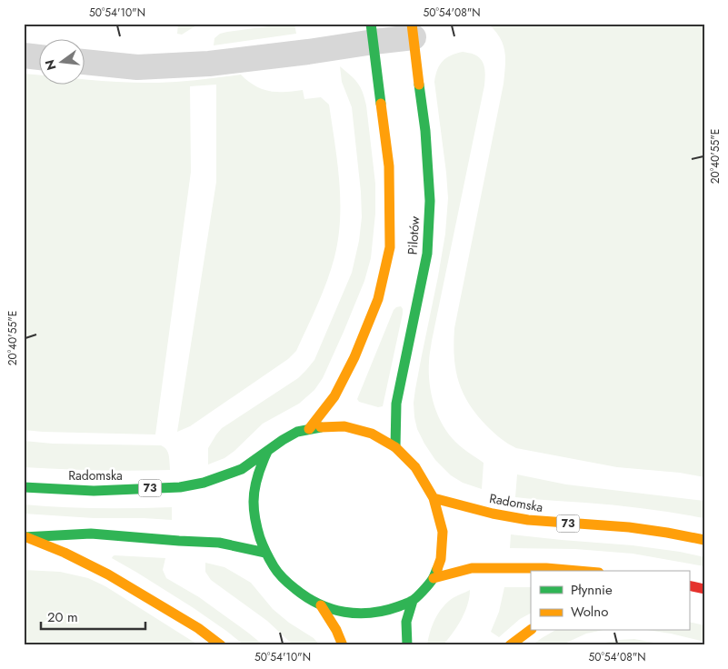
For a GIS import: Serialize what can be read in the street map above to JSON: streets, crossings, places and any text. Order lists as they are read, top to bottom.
{
  "streets": {
    "main road": ["Pilotów", "Radomska", "73"]
  },
  "crossings": [
    ["Pilotów", "73"],
    ["Radomska", "73"]
  ],
  "legend": ["Płynnie", "Wolno"],
  "scale_bar": "20 m",
  "north": "left",
  "coordinates": ["50°54'10\"N", "50°54'08\"N", "20°40'55\"E"]
}
